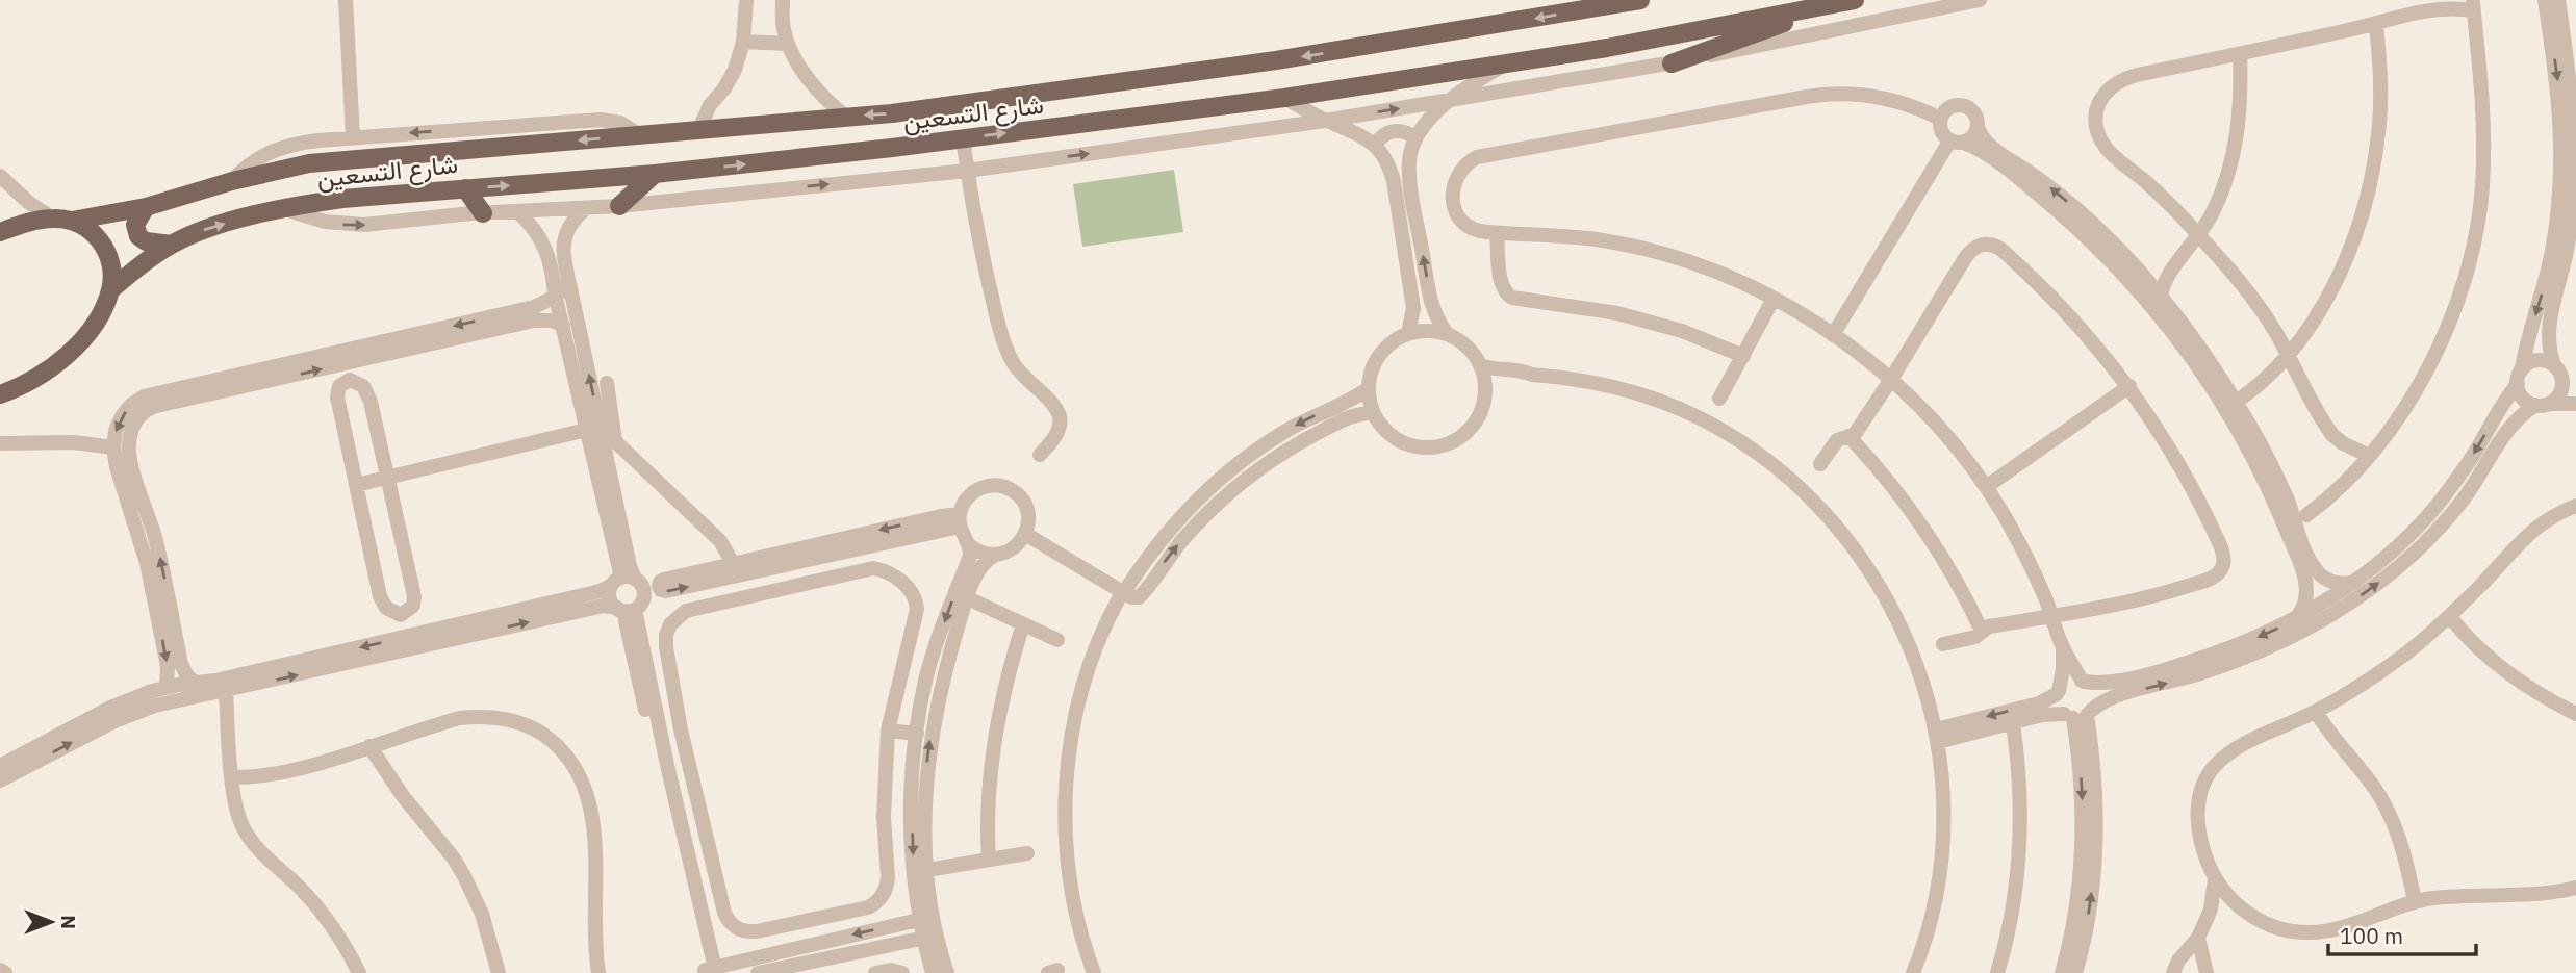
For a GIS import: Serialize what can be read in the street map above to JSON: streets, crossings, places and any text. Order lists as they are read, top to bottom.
{
  "streets": {
    "main road": ["شارع التسعين"]
  },
  "scale_bar": "100 m",
  "north": "right"
}
